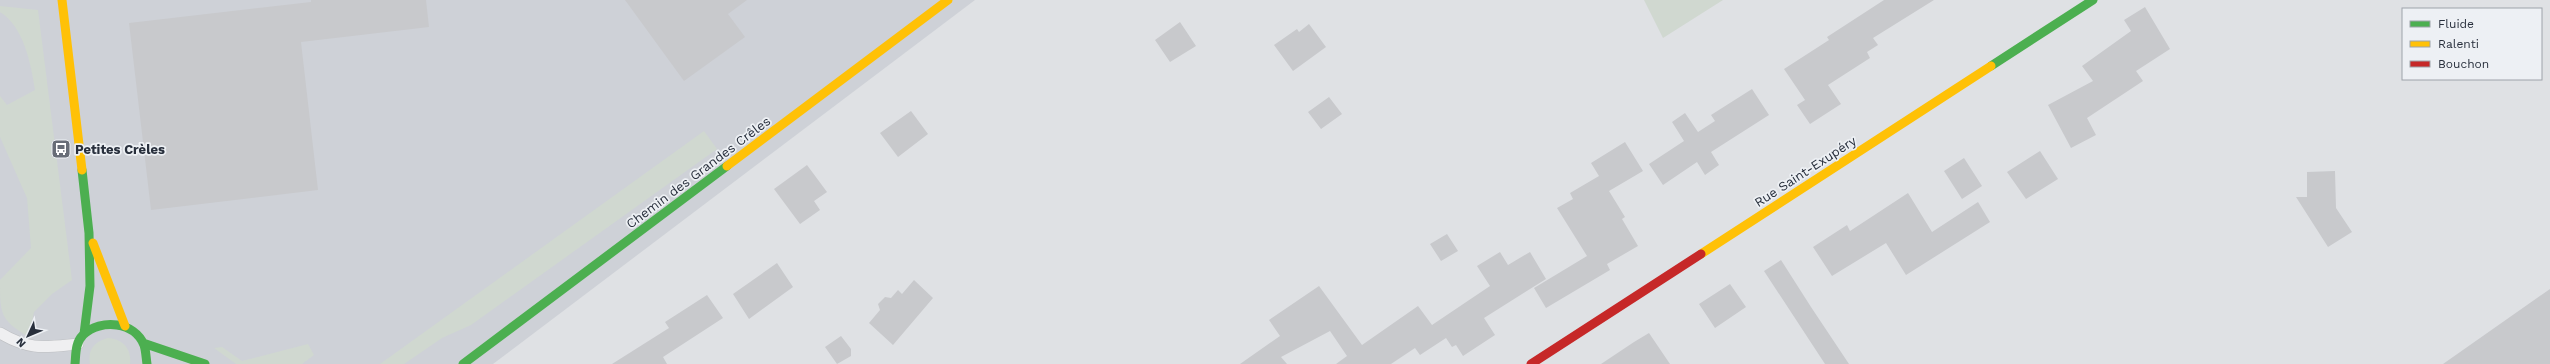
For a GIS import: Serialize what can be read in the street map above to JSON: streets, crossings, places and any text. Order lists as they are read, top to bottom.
{
  "streets": {
    "street": ["Rue Saint-Exupéry", "Chemin des Grandes Crêles"]
  },
  "places": {
    "bus stop": ["Petites Crèles"]
  },
  "legend": ["Fluide", "Ralenti", "Bouchon"],
  "north": "bottom left"
}
